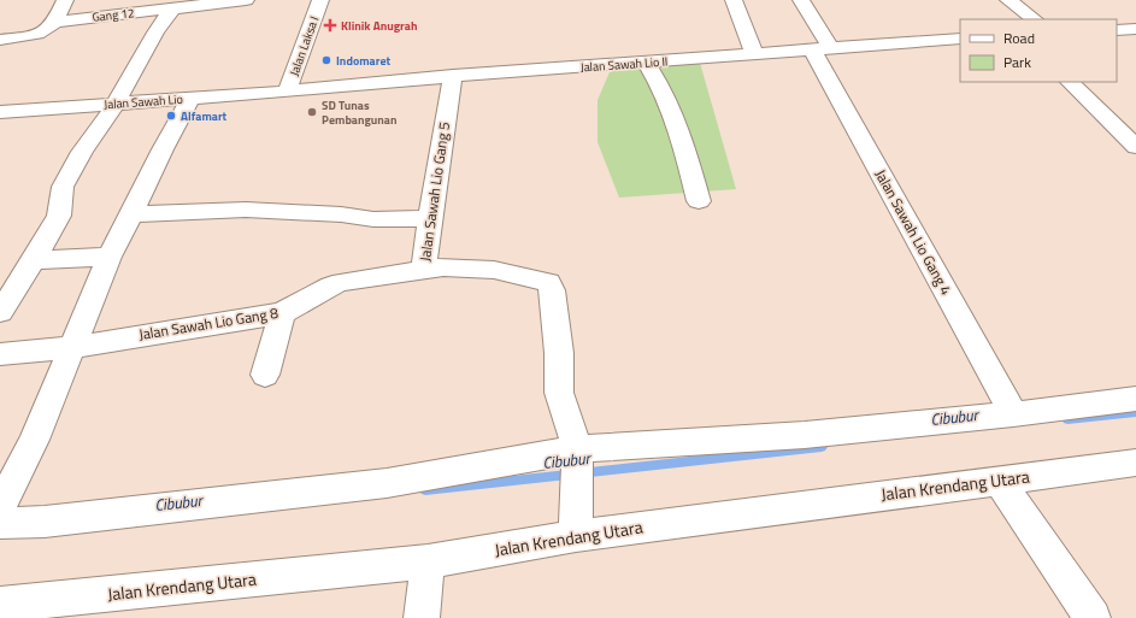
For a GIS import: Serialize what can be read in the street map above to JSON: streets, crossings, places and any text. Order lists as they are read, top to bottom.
{
  "streets": {
    "street": [
      "Gang 12",
      "Jalan Laksa I",
      "Jalan Sawah Lio II",
      "Jalan Sawah Lio",
      "Jalan Sawah Lio Gang 5",
      "Jalan Sawah Lio Gang 4",
      "Jalan Sawah Lio Gang 8",
      "Jalan Krendang Utara"
    ]
  },
  "crossings": [
    ["Jalan Laksa I", "Jalan Sawah Lio II"],
    ["Jalan Laksa I", "Jalan Sawah Lio"],
    ["Jalan Sawah Lio II", "Jalan Sawah Lio"],
    ["Jalan Sawah Lio II", "Jalan Sawah Lio Gang 5"],
    ["Jalan Sawah Lio II", "Jalan Sawah Lio Gang 4"],
    ["Jalan Sawah Lio Gang 5", "Jalan Sawah Lio Gang 8"],
    ["Jalan Sawah Lio Gang 5", "Jalan Krendang Utara"]
  ],
  "water": ["Cibubur"],
  "places": {
    "health": ["Klinik Anugrah"],
    "other": ["Indomaret", "SD Tunas Pembangunan", "Alfamart"]
  },
  "legend": ["Road", "Park"]
}
